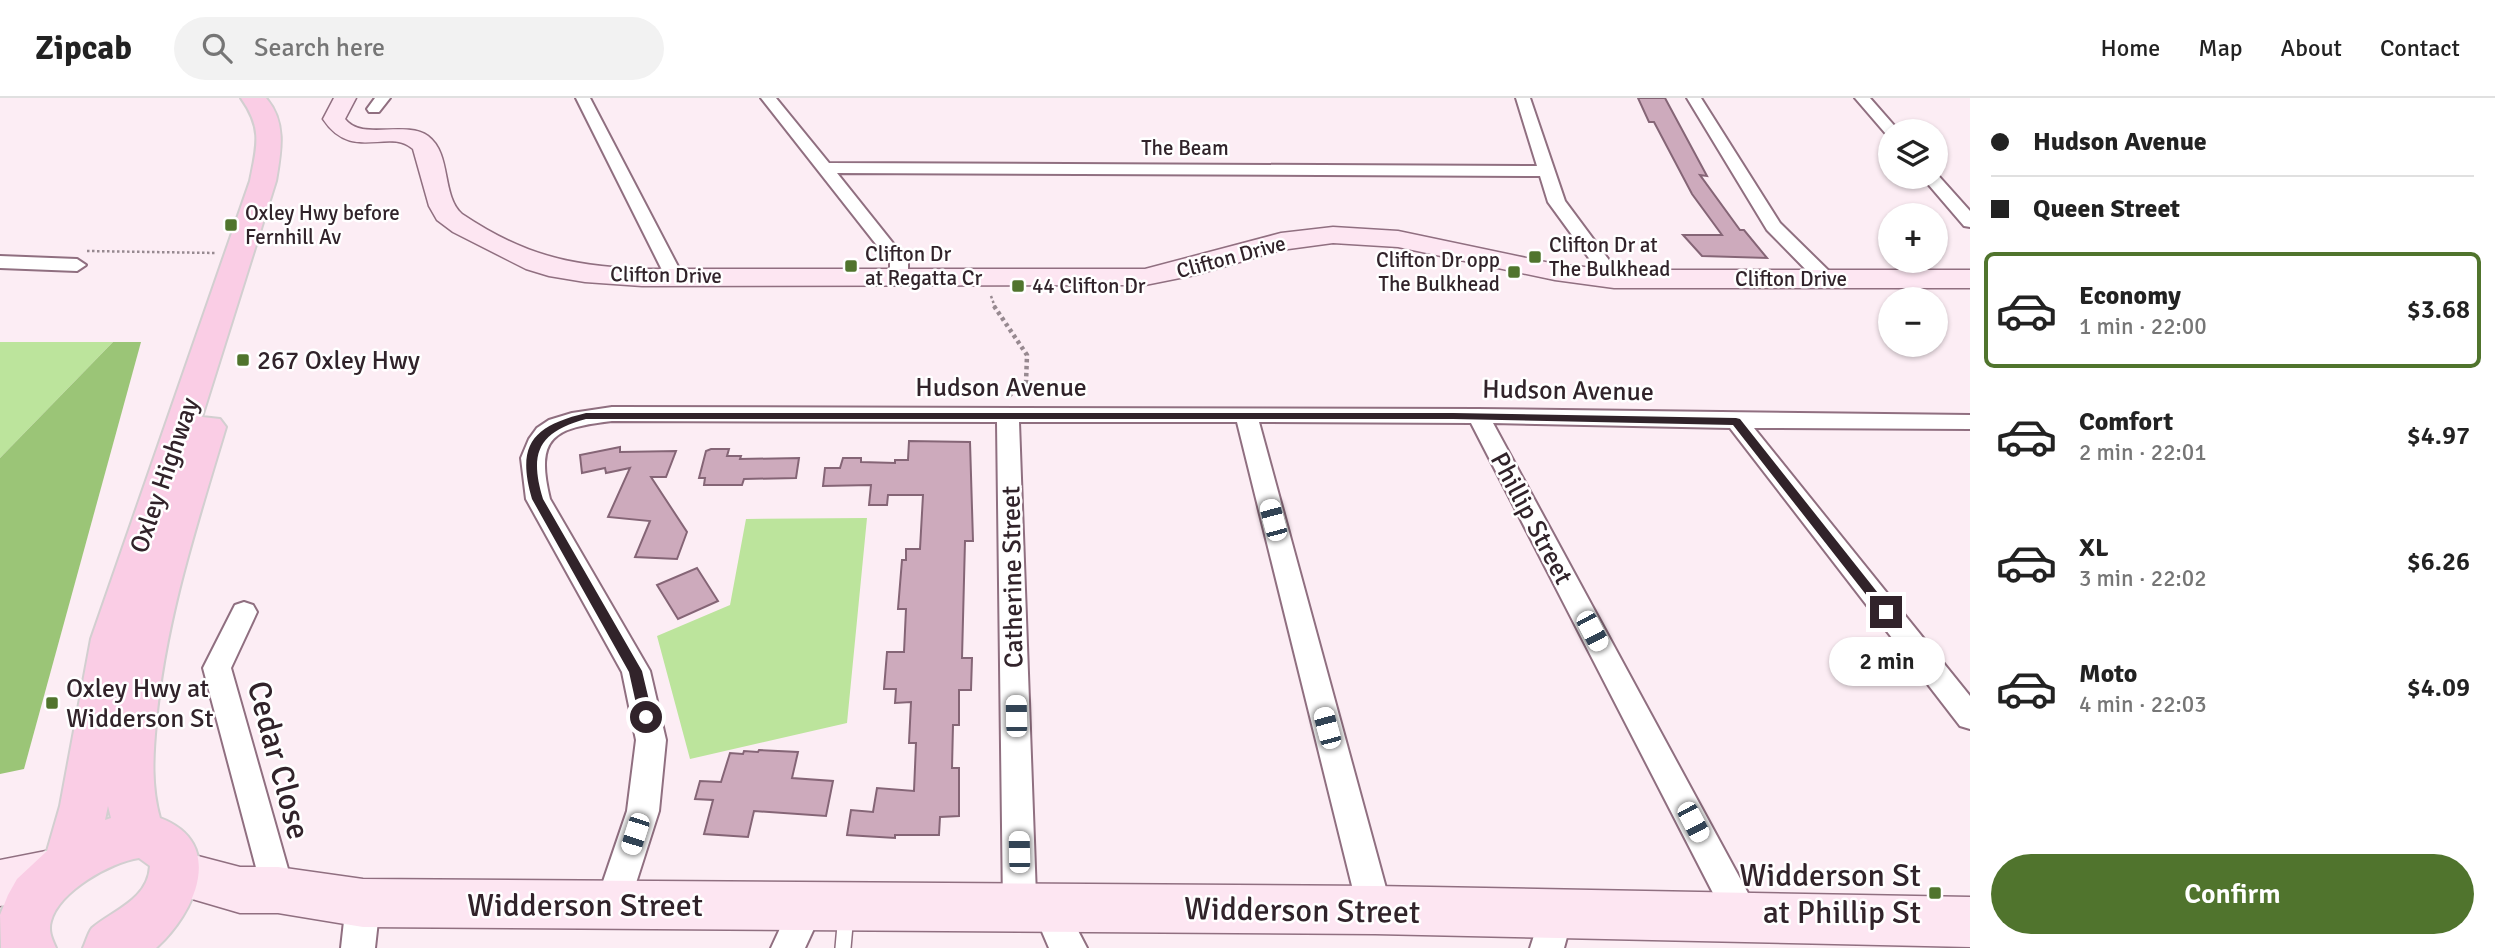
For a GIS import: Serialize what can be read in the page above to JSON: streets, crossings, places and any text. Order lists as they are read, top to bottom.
{
  "streets": {
    "main road": ["Oxley Highway"],
    "street": [
      "The Beam",
      "Clifton Drive",
      "Hudson Avenue",
      "Phillip Street",
      "Catherine Street",
      "Cedar Close",
      "Widderson Street"
    ]
  },
  "crossings": [
    ["Hudson Avenue", "Phillip Street"],
    ["Hudson Avenue", "Catherine Street"],
    ["Hudson Avenue", "Widderson Street"],
    ["Phillip Street", "Widderson Street"],
    ["Catherine Street", "Widderson Street"],
    ["Cedar Close", "Widderson Street"]
  ],
  "places": {
    "transit": [
      "Oxley Hwy before Fernhill Av",
      "Clifton Dr at The Bulkhead",
      "Clifton Dr at Regatta Cr",
      "Clifton Dr opp The Bulkhead",
      "44 Clifton Dr",
      "267 Oxley Hwy",
      "Oxley Hwy at Widderson St",
      "Widderson St at Phillip St"
    ]
  },
  "page": {
    "header": "Zipcab",
    "search": "Search here",
    "nav": [
      "Home",
      "Map",
      "About",
      "Contact"
    ],
    "banner": ["Hudson Avenue", "Queen Street"],
    "map_buttons": ["+", "−"],
    "list": [
      {
        "name": "Economy",
        "note": "1 min · 22:00",
        "value": "$3.68"
      },
      {
        "name": "Comfort",
        "note": "2 min · 22:01",
        "value": "$4.97"
      },
      {
        "name": "XL",
        "note": "3 min · 22:02",
        "value": "$6.26"
      },
      {
        "name": "Moto",
        "note": "4 min · 22:03",
        "value": "$4.09"
      }
    ],
    "bubble": "2 min",
    "buttons": "Confirm"
  }
}
